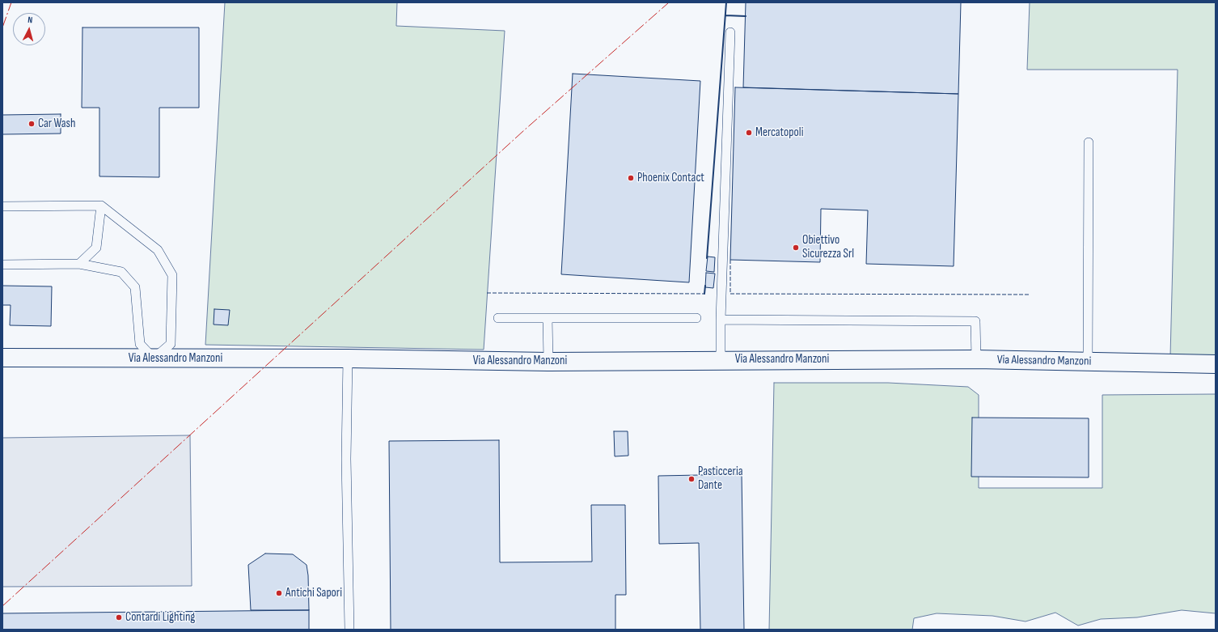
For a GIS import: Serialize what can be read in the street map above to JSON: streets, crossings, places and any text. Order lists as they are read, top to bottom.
{
  "streets": {
    "main road": ["Via Alessandro Manzoni"]
  },
  "places": [
    "Car Wash",
    "Mercatopoli",
    "Phoenix Contact",
    "Obiettivo Sicurezza Srl",
    "Pasticceria Dante",
    "Antichi Sapori",
    "Contardi Lighting"
  ],
  "north": "top"
}
